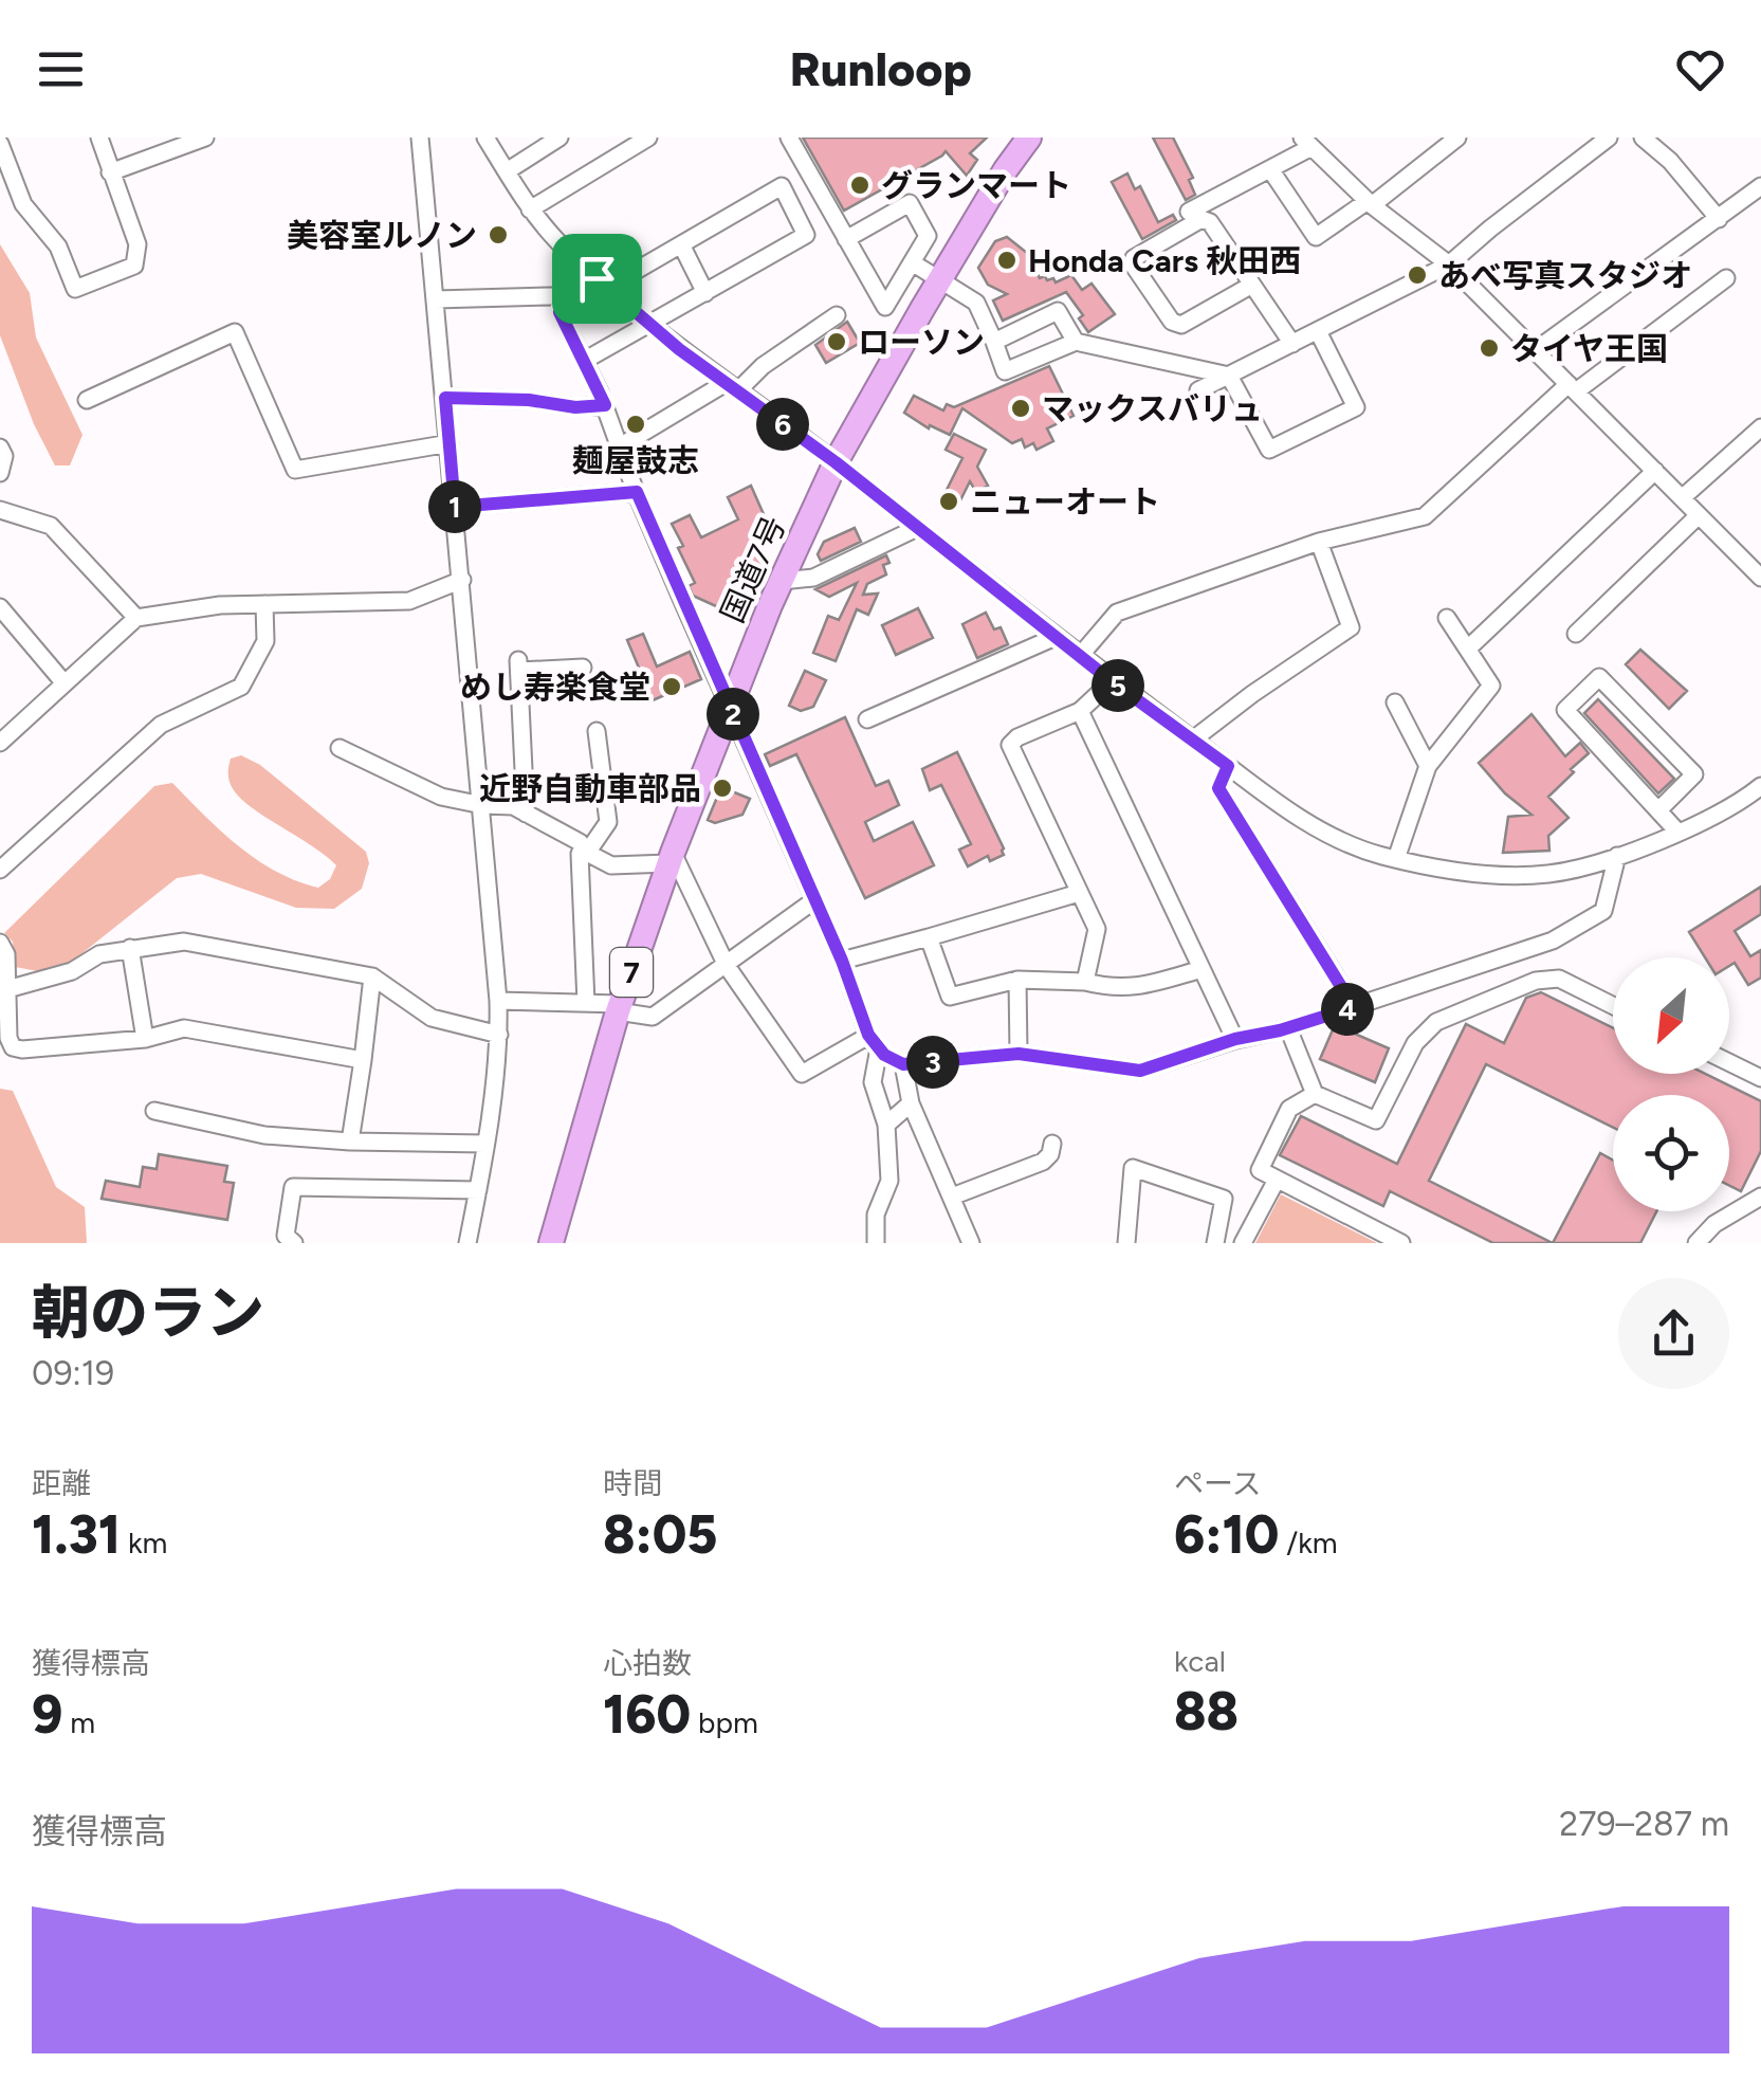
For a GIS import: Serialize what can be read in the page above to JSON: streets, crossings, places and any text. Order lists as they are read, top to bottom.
{
  "streets": {
    "highway": ["国道7号", "7"]
  },
  "places": [
    "グランマート",
    "美容室ルノン",
    "Honda Cars 秋田西",
    "あべ写真スタジオ",
    "ローソン",
    "タイヤ王国",
    "マックスバリュ",
    "麺屋鼓志",
    "ニューオート",
    "めし寿楽食堂",
    "近野自動車部品"
  ],
  "north": "bottom left",
  "page": {
    "header": "Runloop",
    "pins": [
      "6",
      "1",
      "5",
      "2",
      "4",
      "3"
    ],
    "heading": ["朝のラン", "09:19"],
    "stats": [
      ["距離", "1.31 km"],
      ["時間", "8:05"],
      ["ペース", "6:10 /km"],
      ["獲得標高", "9 m"],
      ["心拍数", "160 bpm"],
      ["kcal", "88"]
    ],
    "chart": ["獲得標高", "279–287 m"]
  }
}
